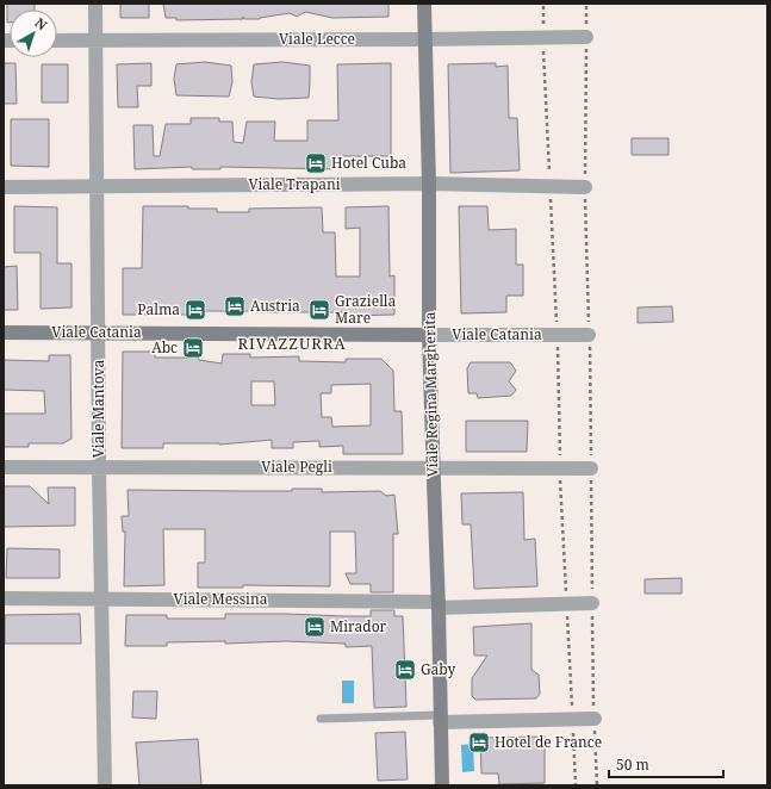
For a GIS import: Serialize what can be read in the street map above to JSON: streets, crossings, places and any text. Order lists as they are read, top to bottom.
{
  "streets": {
    "street": [
      "Viale Lecce",
      "Viale Trapani",
      "Viale Catania",
      "Viale Regina Margherita",
      "Viale Mantova",
      "Viale Pegli",
      "Viale Messina"
    ]
  },
  "crossings": [
    ["Viale Lecce", "Viale Regina Margherita"],
    ["Viale Lecce", "Viale Mantova"],
    ["Viale Trapani", "Viale Regina Margherita"],
    ["Viale Trapani", "Viale Mantova"],
    ["Viale Catania", "Viale Regina Margherita"],
    ["Viale Catania", "Viale Mantova"],
    ["Viale Regina Margherita", "Viale Pegli"],
    ["Viale Regina Margherita", "Viale Messina"],
    ["Viale Mantova", "Viale Pegli"],
    ["Viale Mantova", "Viale Messina"]
  ],
  "districts": ["RIVAZZURRA"],
  "places": {
    "hotel": [
      "Hotel Cuba",
      "Austria",
      "Palma",
      "Graziella Mare",
      "Abc",
      "Mirador",
      "Gaby",
      "Hotel de France"
    ]
  },
  "scale_bar": "50 m",
  "north": "top right"
}
